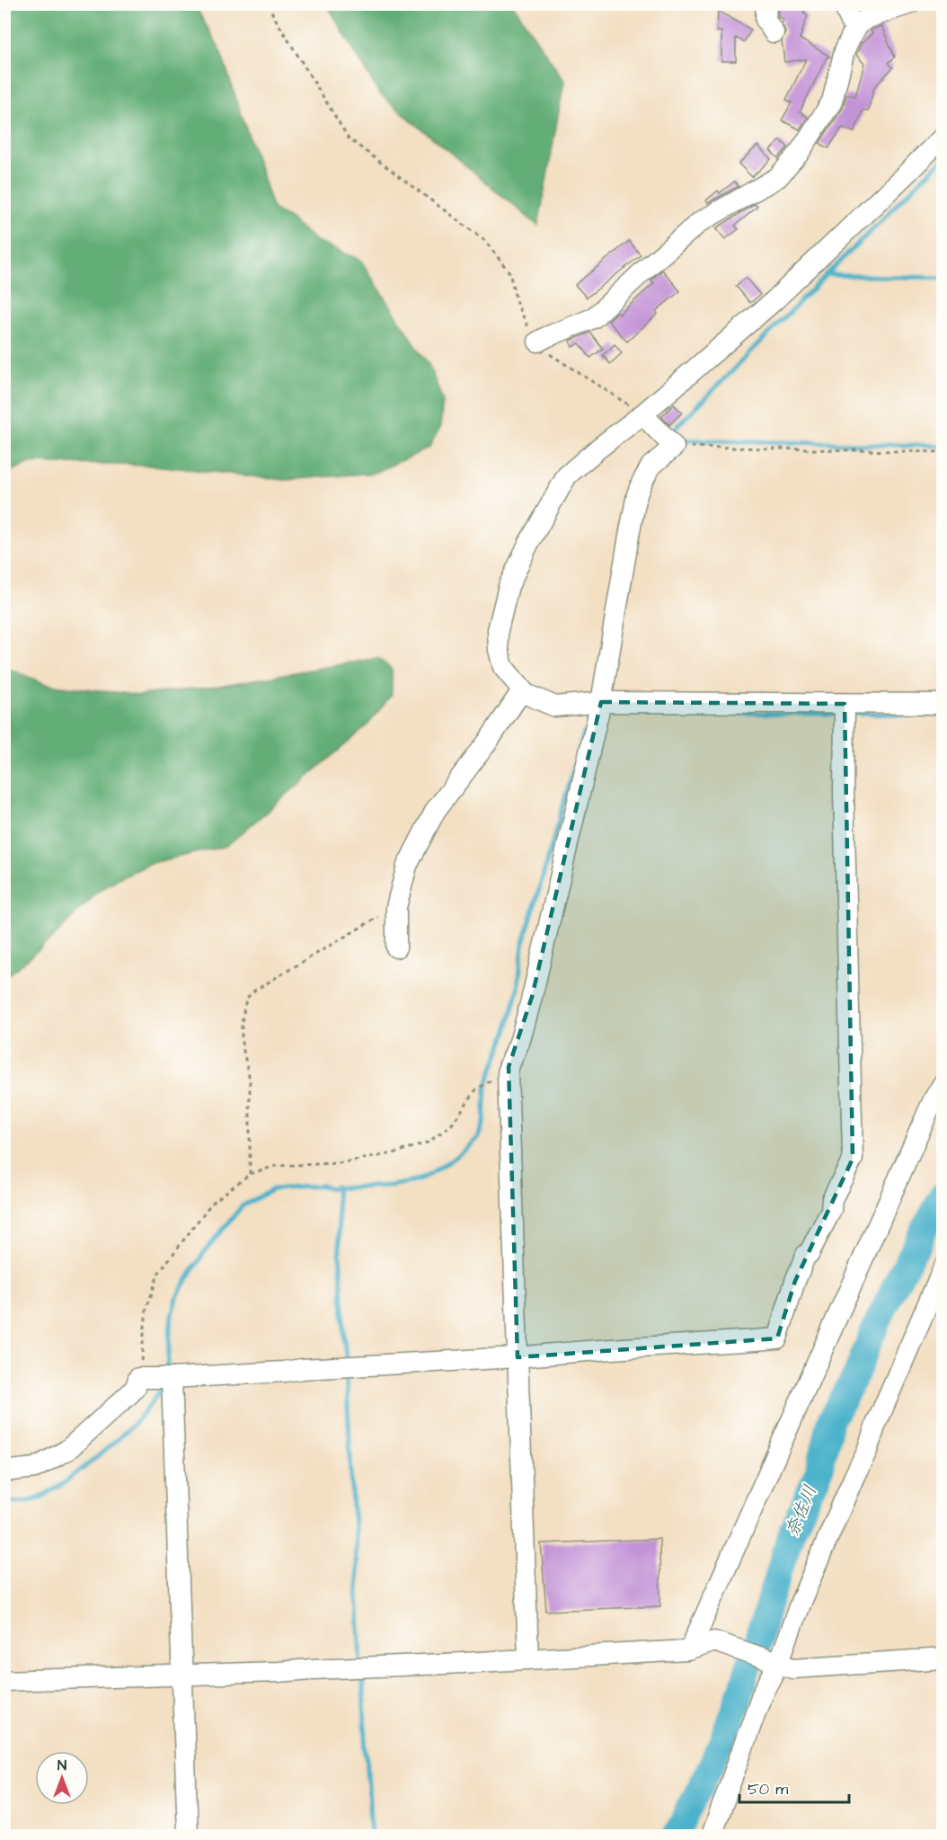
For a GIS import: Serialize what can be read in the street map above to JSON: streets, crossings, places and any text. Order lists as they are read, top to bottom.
{
  "water": ["奈佐川"],
  "scale_bar": "50 m",
  "north": "top"
}
